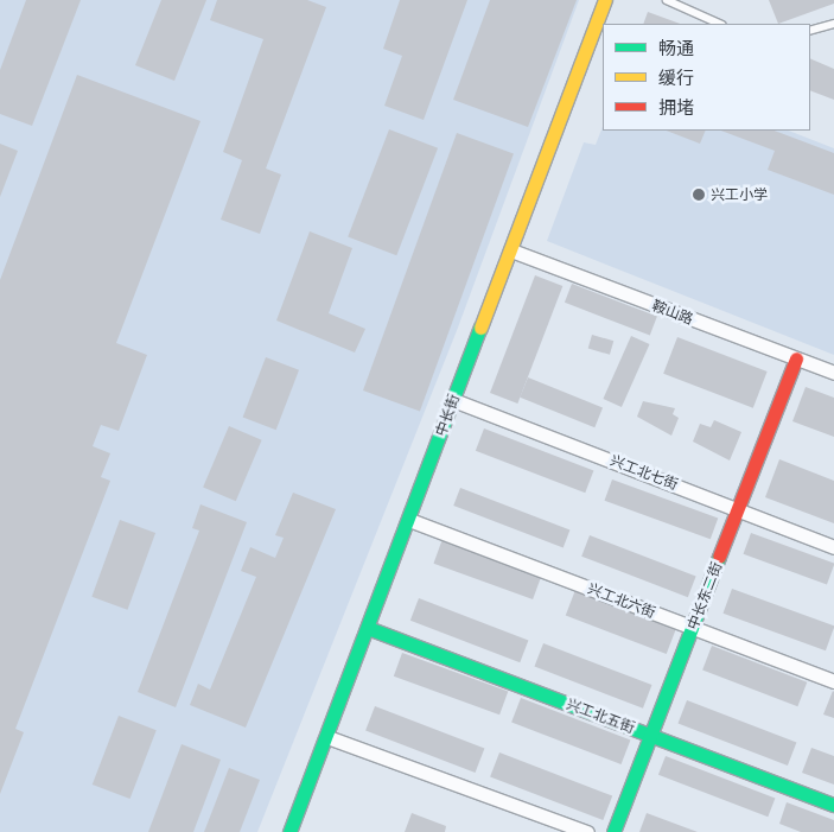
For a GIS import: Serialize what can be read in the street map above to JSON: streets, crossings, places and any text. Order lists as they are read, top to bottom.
{
  "streets": {
    "street": [
      "鞍山路",
      "中长街",
      "兴工北七街",
      "中长东二街",
      "兴工北六街",
      "兴工北五街"
    ]
  },
  "crossings": [
    ["鞍山路", "中长街"],
    ["鞍山路", "中长东二街"],
    ["中长街", "兴工北七街"],
    ["中长街", "兴工北六街"],
    ["中长街", "兴工北五街"],
    ["兴工北七街", "中长东二街"],
    ["中长东二街", "兴工北六街"],
    ["中长东二街", "兴工北五街"]
  ],
  "places": ["兴工小学"],
  "legend": ["畅通", "缓行", "拥堵"]
}
